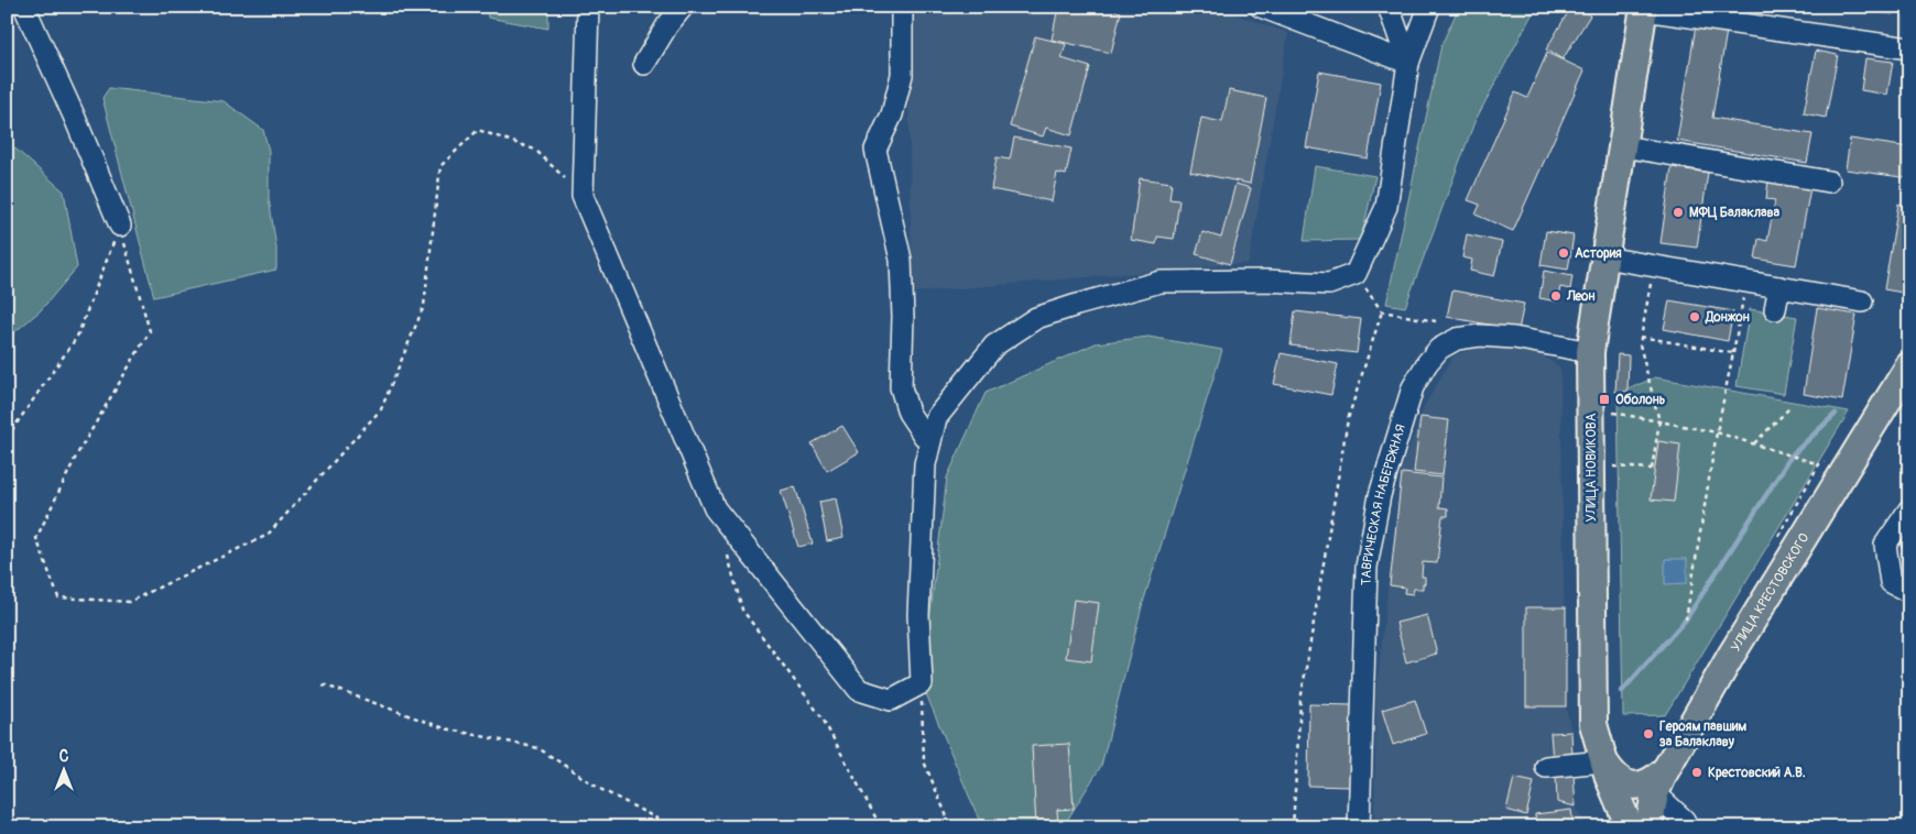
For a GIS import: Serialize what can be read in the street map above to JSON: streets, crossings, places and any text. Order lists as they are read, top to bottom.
{
  "streets": {
    "main road": ["УЛИЦА НОВИКОВА", "УЛИЦА КРЕСТОВСКОГО"],
    "street": ["ТАВРИЧЕСКАЯ НАБЕРЕЖНАЯ"]
  },
  "crossings": [
    ["УЛИЦА НОВИКОВА", "ТАВРИЧЕСКАЯ НАБЕРЕЖНАЯ"]
  ],
  "places": {
    "other": [
      "МФЦ Балаклава",
      "Астория",
      "Леон",
      "Донжон",
      "Героям павшим за Балаклаву",
      "Крестовский А.В."
    ],
    "transit": ["Оболонь"]
  },
  "north": "top"
}
